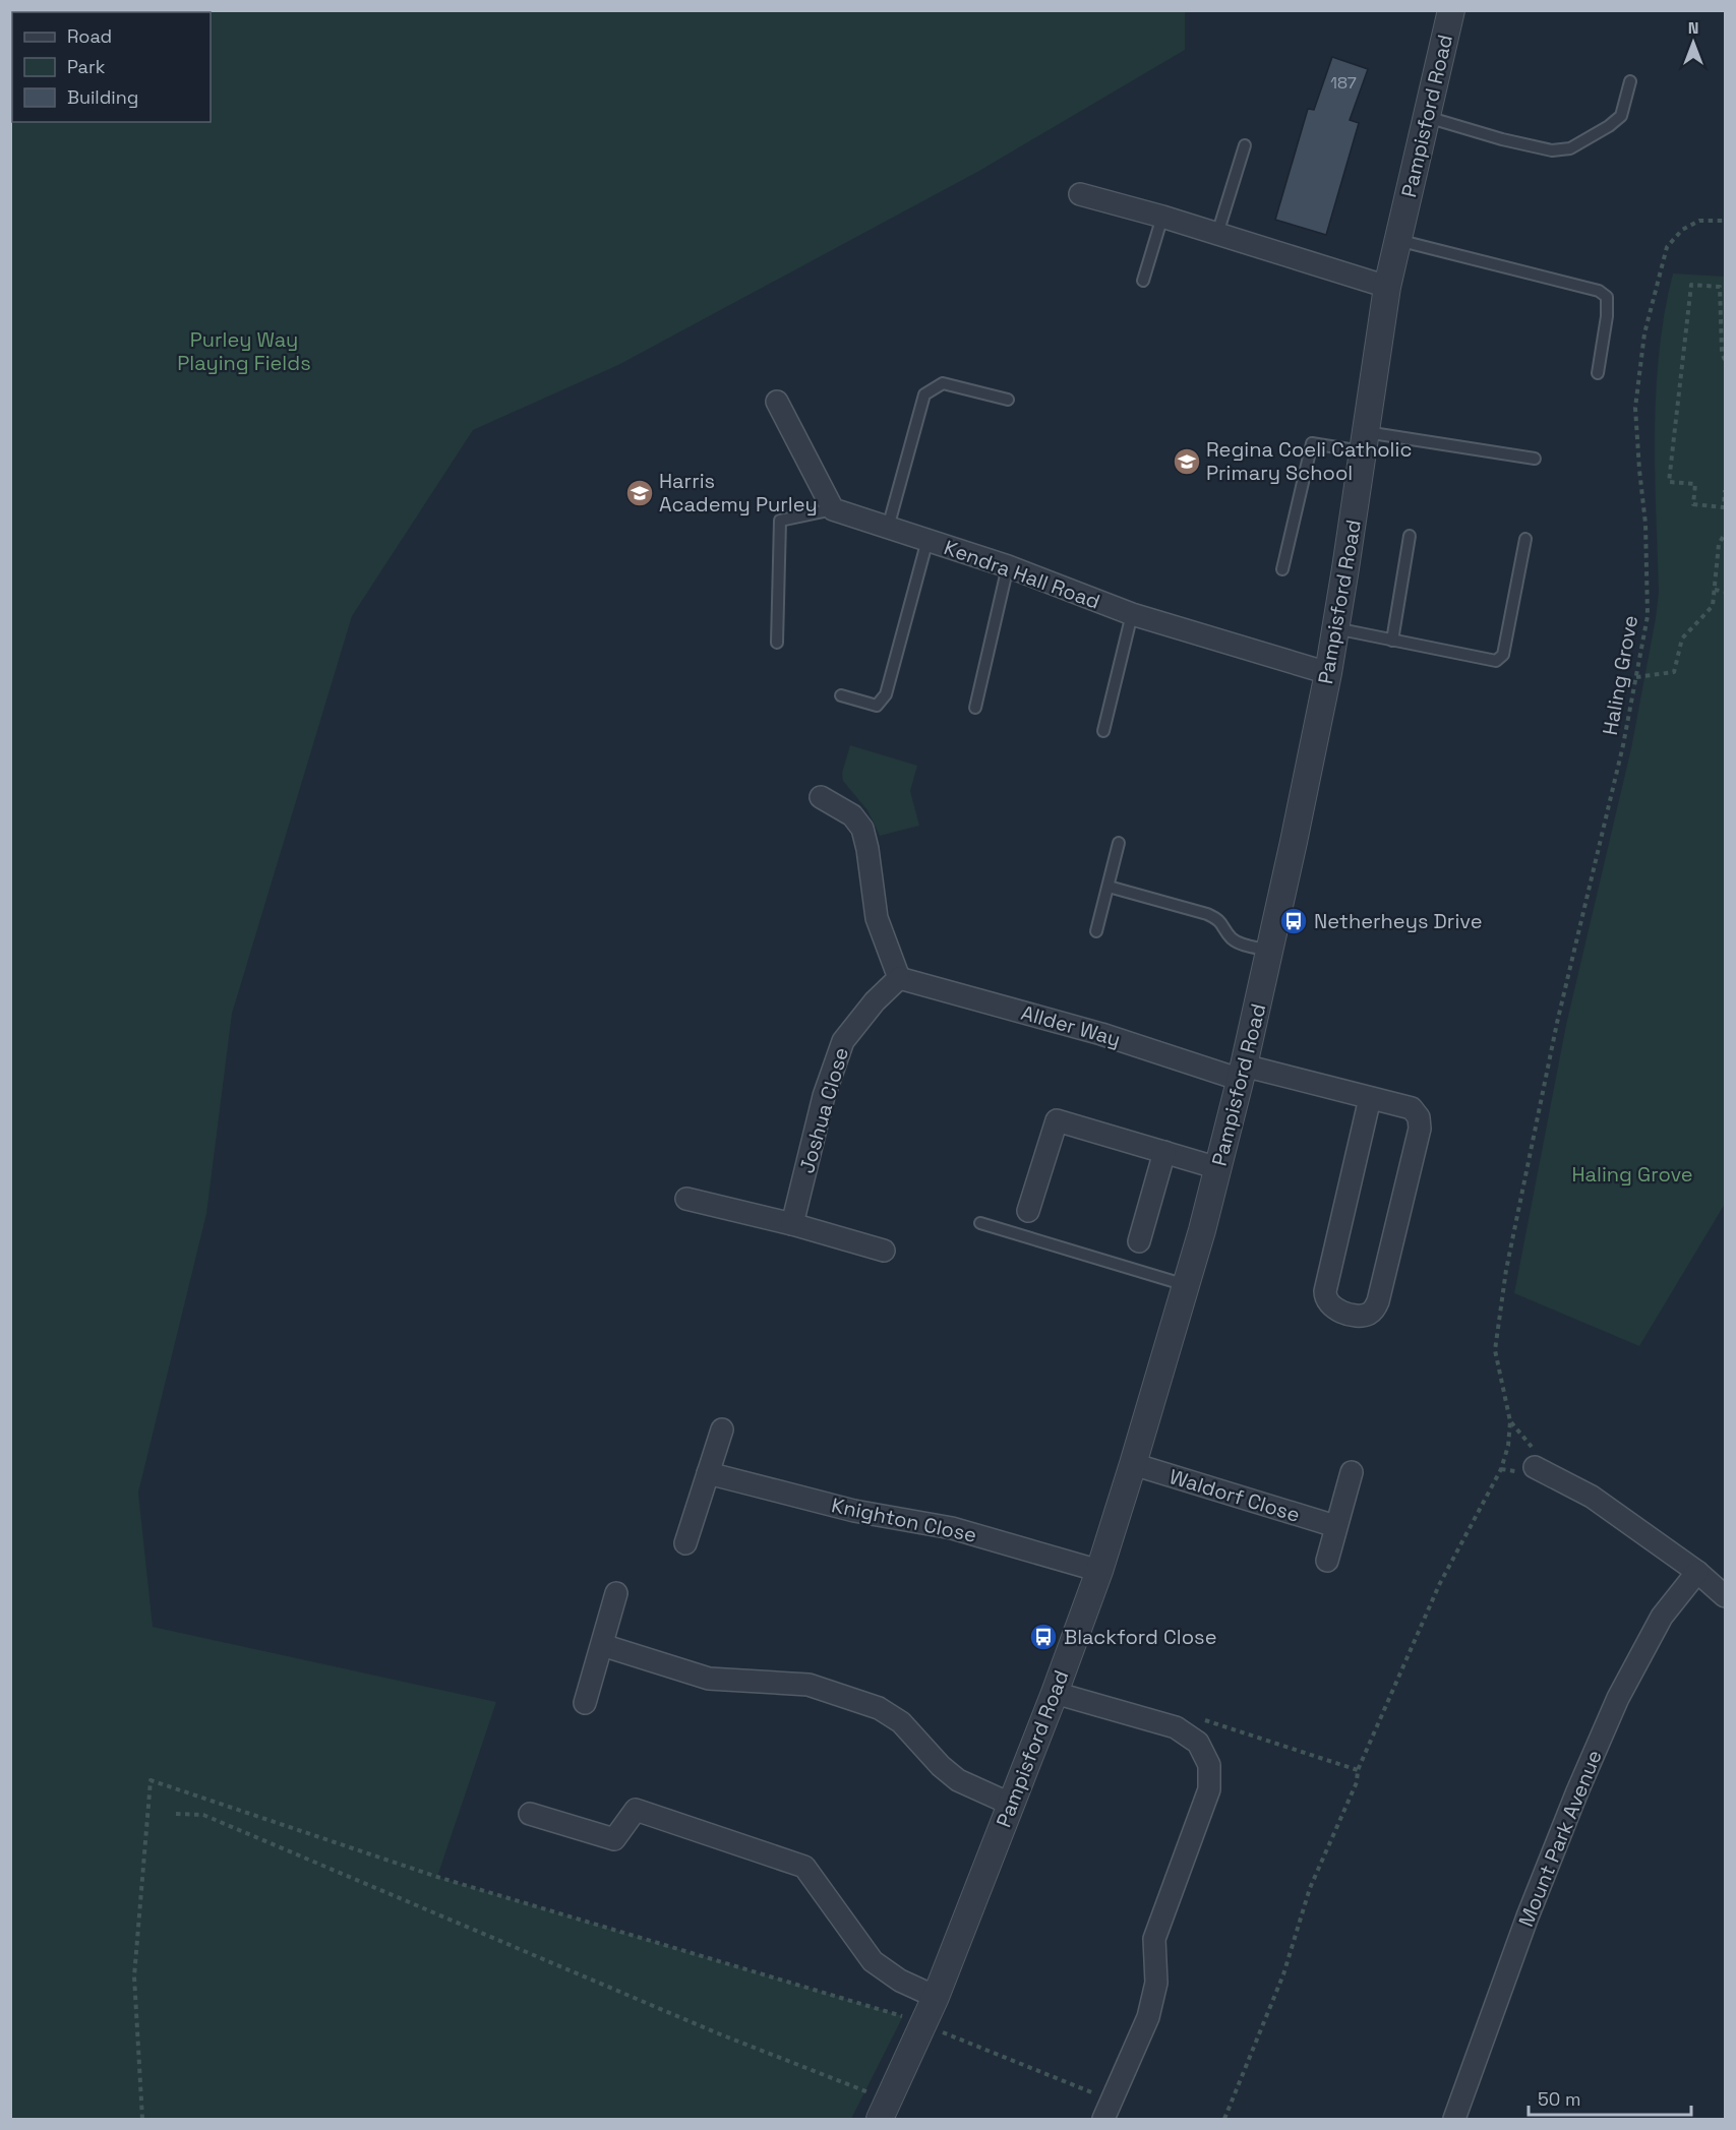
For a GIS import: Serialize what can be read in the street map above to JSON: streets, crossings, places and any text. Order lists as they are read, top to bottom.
{
  "streets": {
    "street": [
      "Pampisford Road",
      "Kendra Hall Road",
      "Allder Way",
      "Joshua Close",
      "Waldorf Close",
      "Knighton Close",
      "Mount Park Avenue"
    ],
    "path": ["Haling Grove"]
  },
  "crossings": [
    ["Pampisford Road", "Kendra Hall Road"],
    ["Pampisford Road", "Allder Way"],
    ["Pampisford Road", "Waldorf Close"],
    ["Pampisford Road", "Knighton Close"],
    ["Allder Way", "Joshua Close"]
  ],
  "parks": ["Purley Way Playing Fields", "Haling Grove"],
  "places": {
    "school or university": ["Regina Coeli Catholic Primary School", "Harris Academy Purley"],
    "bus stop": ["Netherheys Drive", "Blackford Close"]
  },
  "house_numbers": ["187"],
  "legend": ["Road", "Park", "Building"],
  "scale_bar": "50 m",
  "north": "top"
}
